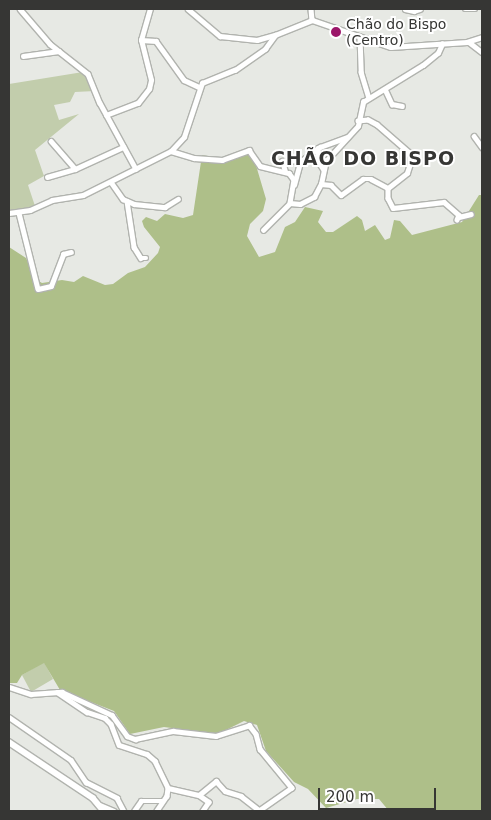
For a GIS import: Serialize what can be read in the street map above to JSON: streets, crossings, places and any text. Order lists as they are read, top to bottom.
{
  "districts": ["CHÃO DO BISPO"],
  "places": ["Chão do Bispo (Centro)"],
  "scale_bar": "200 m"
}
